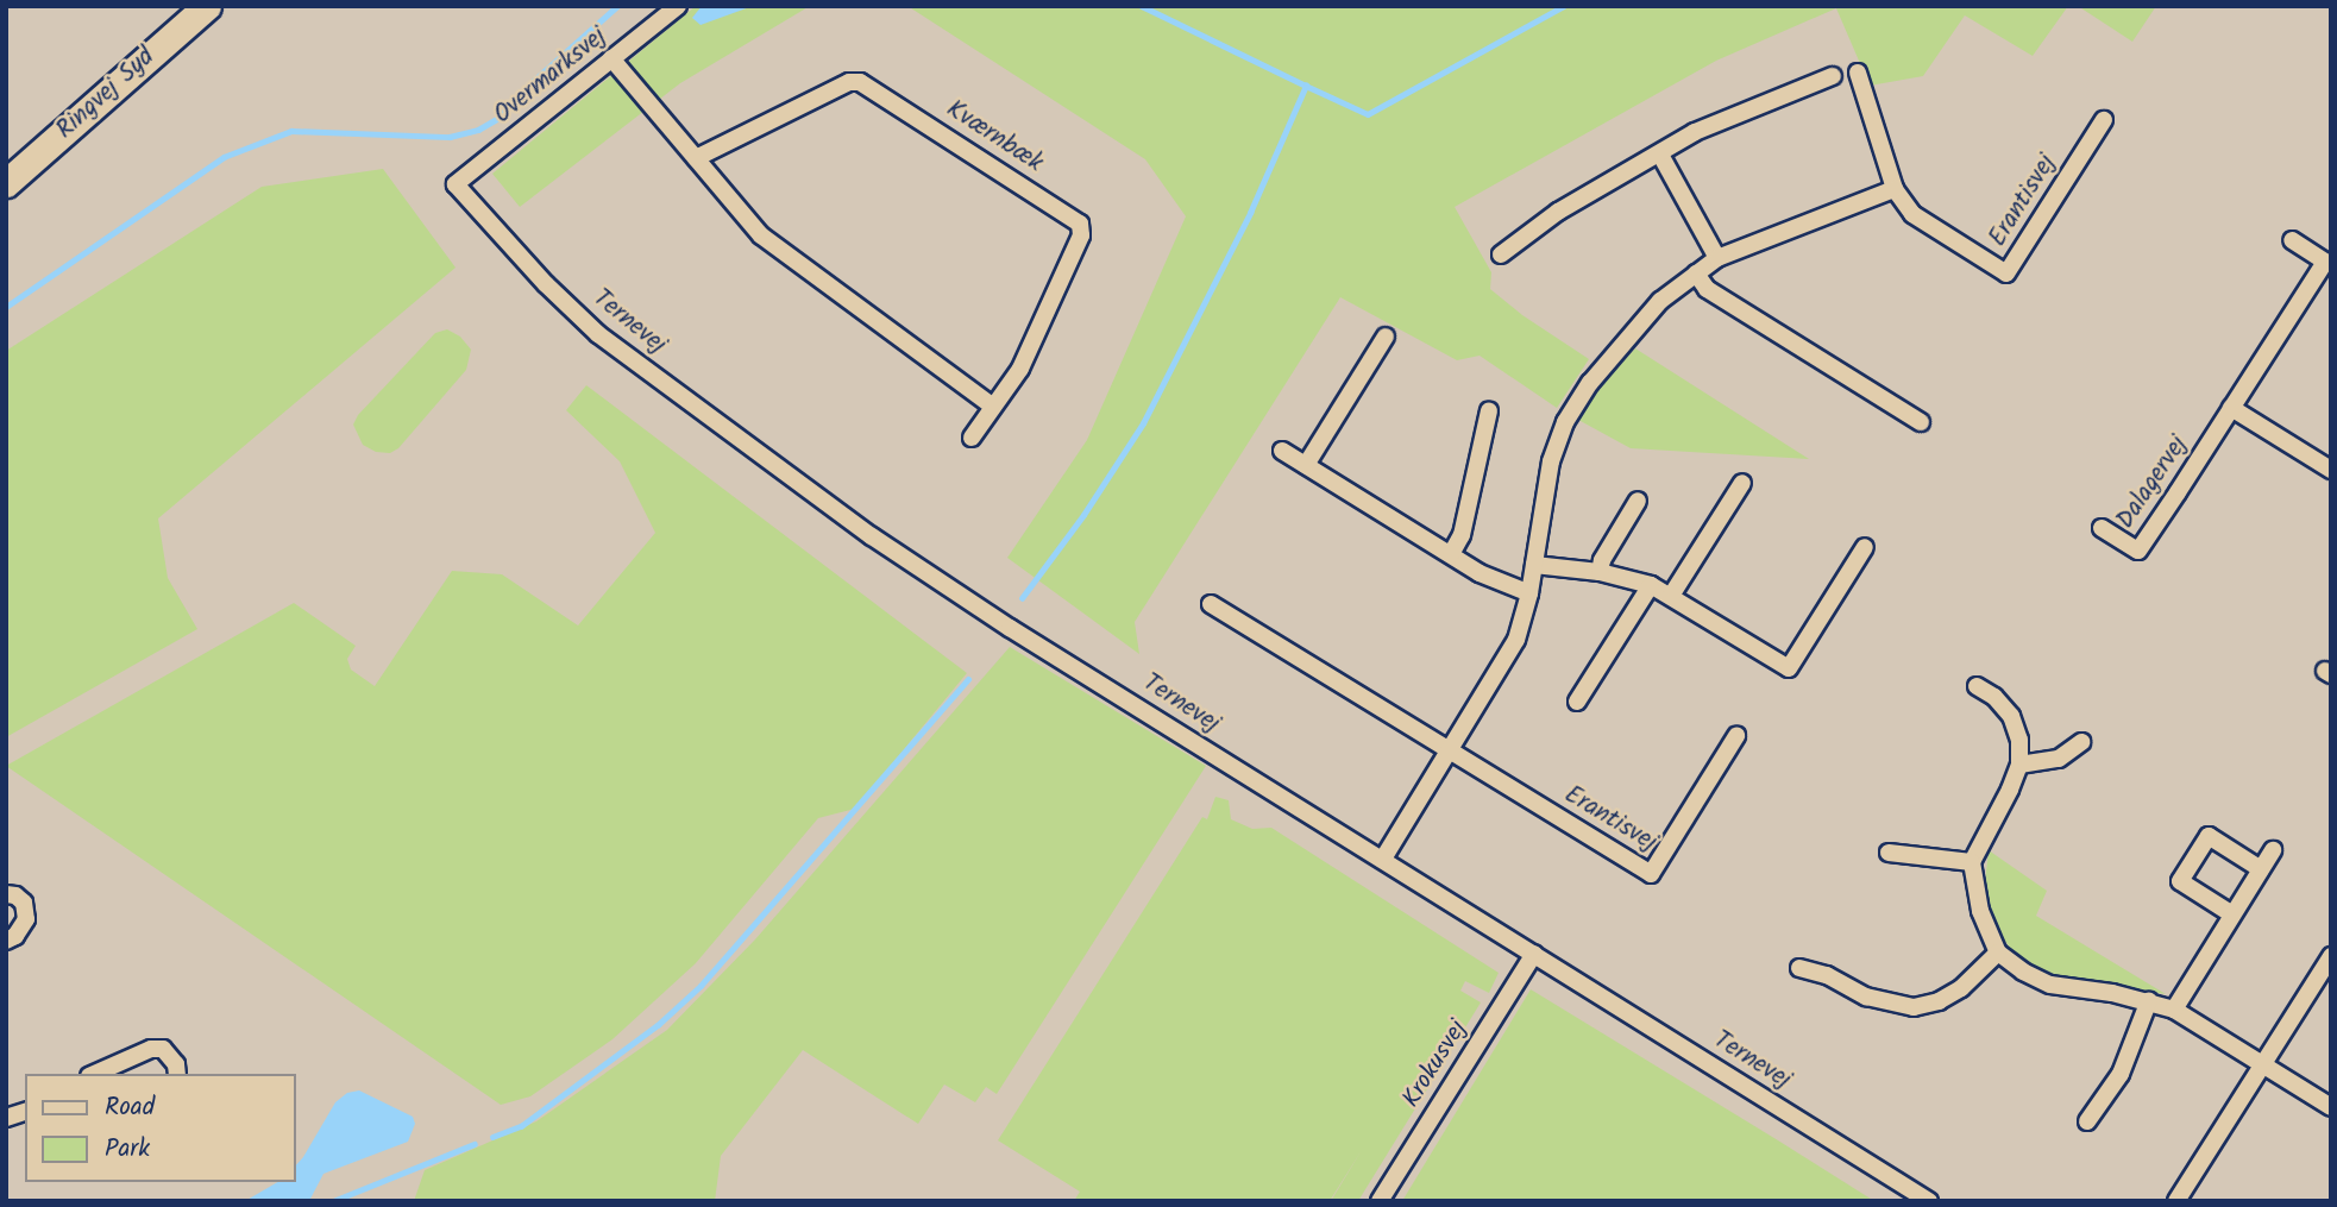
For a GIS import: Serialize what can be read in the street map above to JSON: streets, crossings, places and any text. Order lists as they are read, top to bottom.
{
  "streets": {
    "highway": ["Ringvej Syd"],
    "street": [
      "Overmarksvej",
      "Kværnbæk",
      "Erantisvej",
      "Ternevej",
      "Dalagervej",
      "Krokusvej"
    ]
  },
  "crossings": [
    ["Overmarksvej", "Ternevej"],
    ["Ternevej", "Krokusvej"]
  ],
  "legend": ["Road", "Park"]
}
